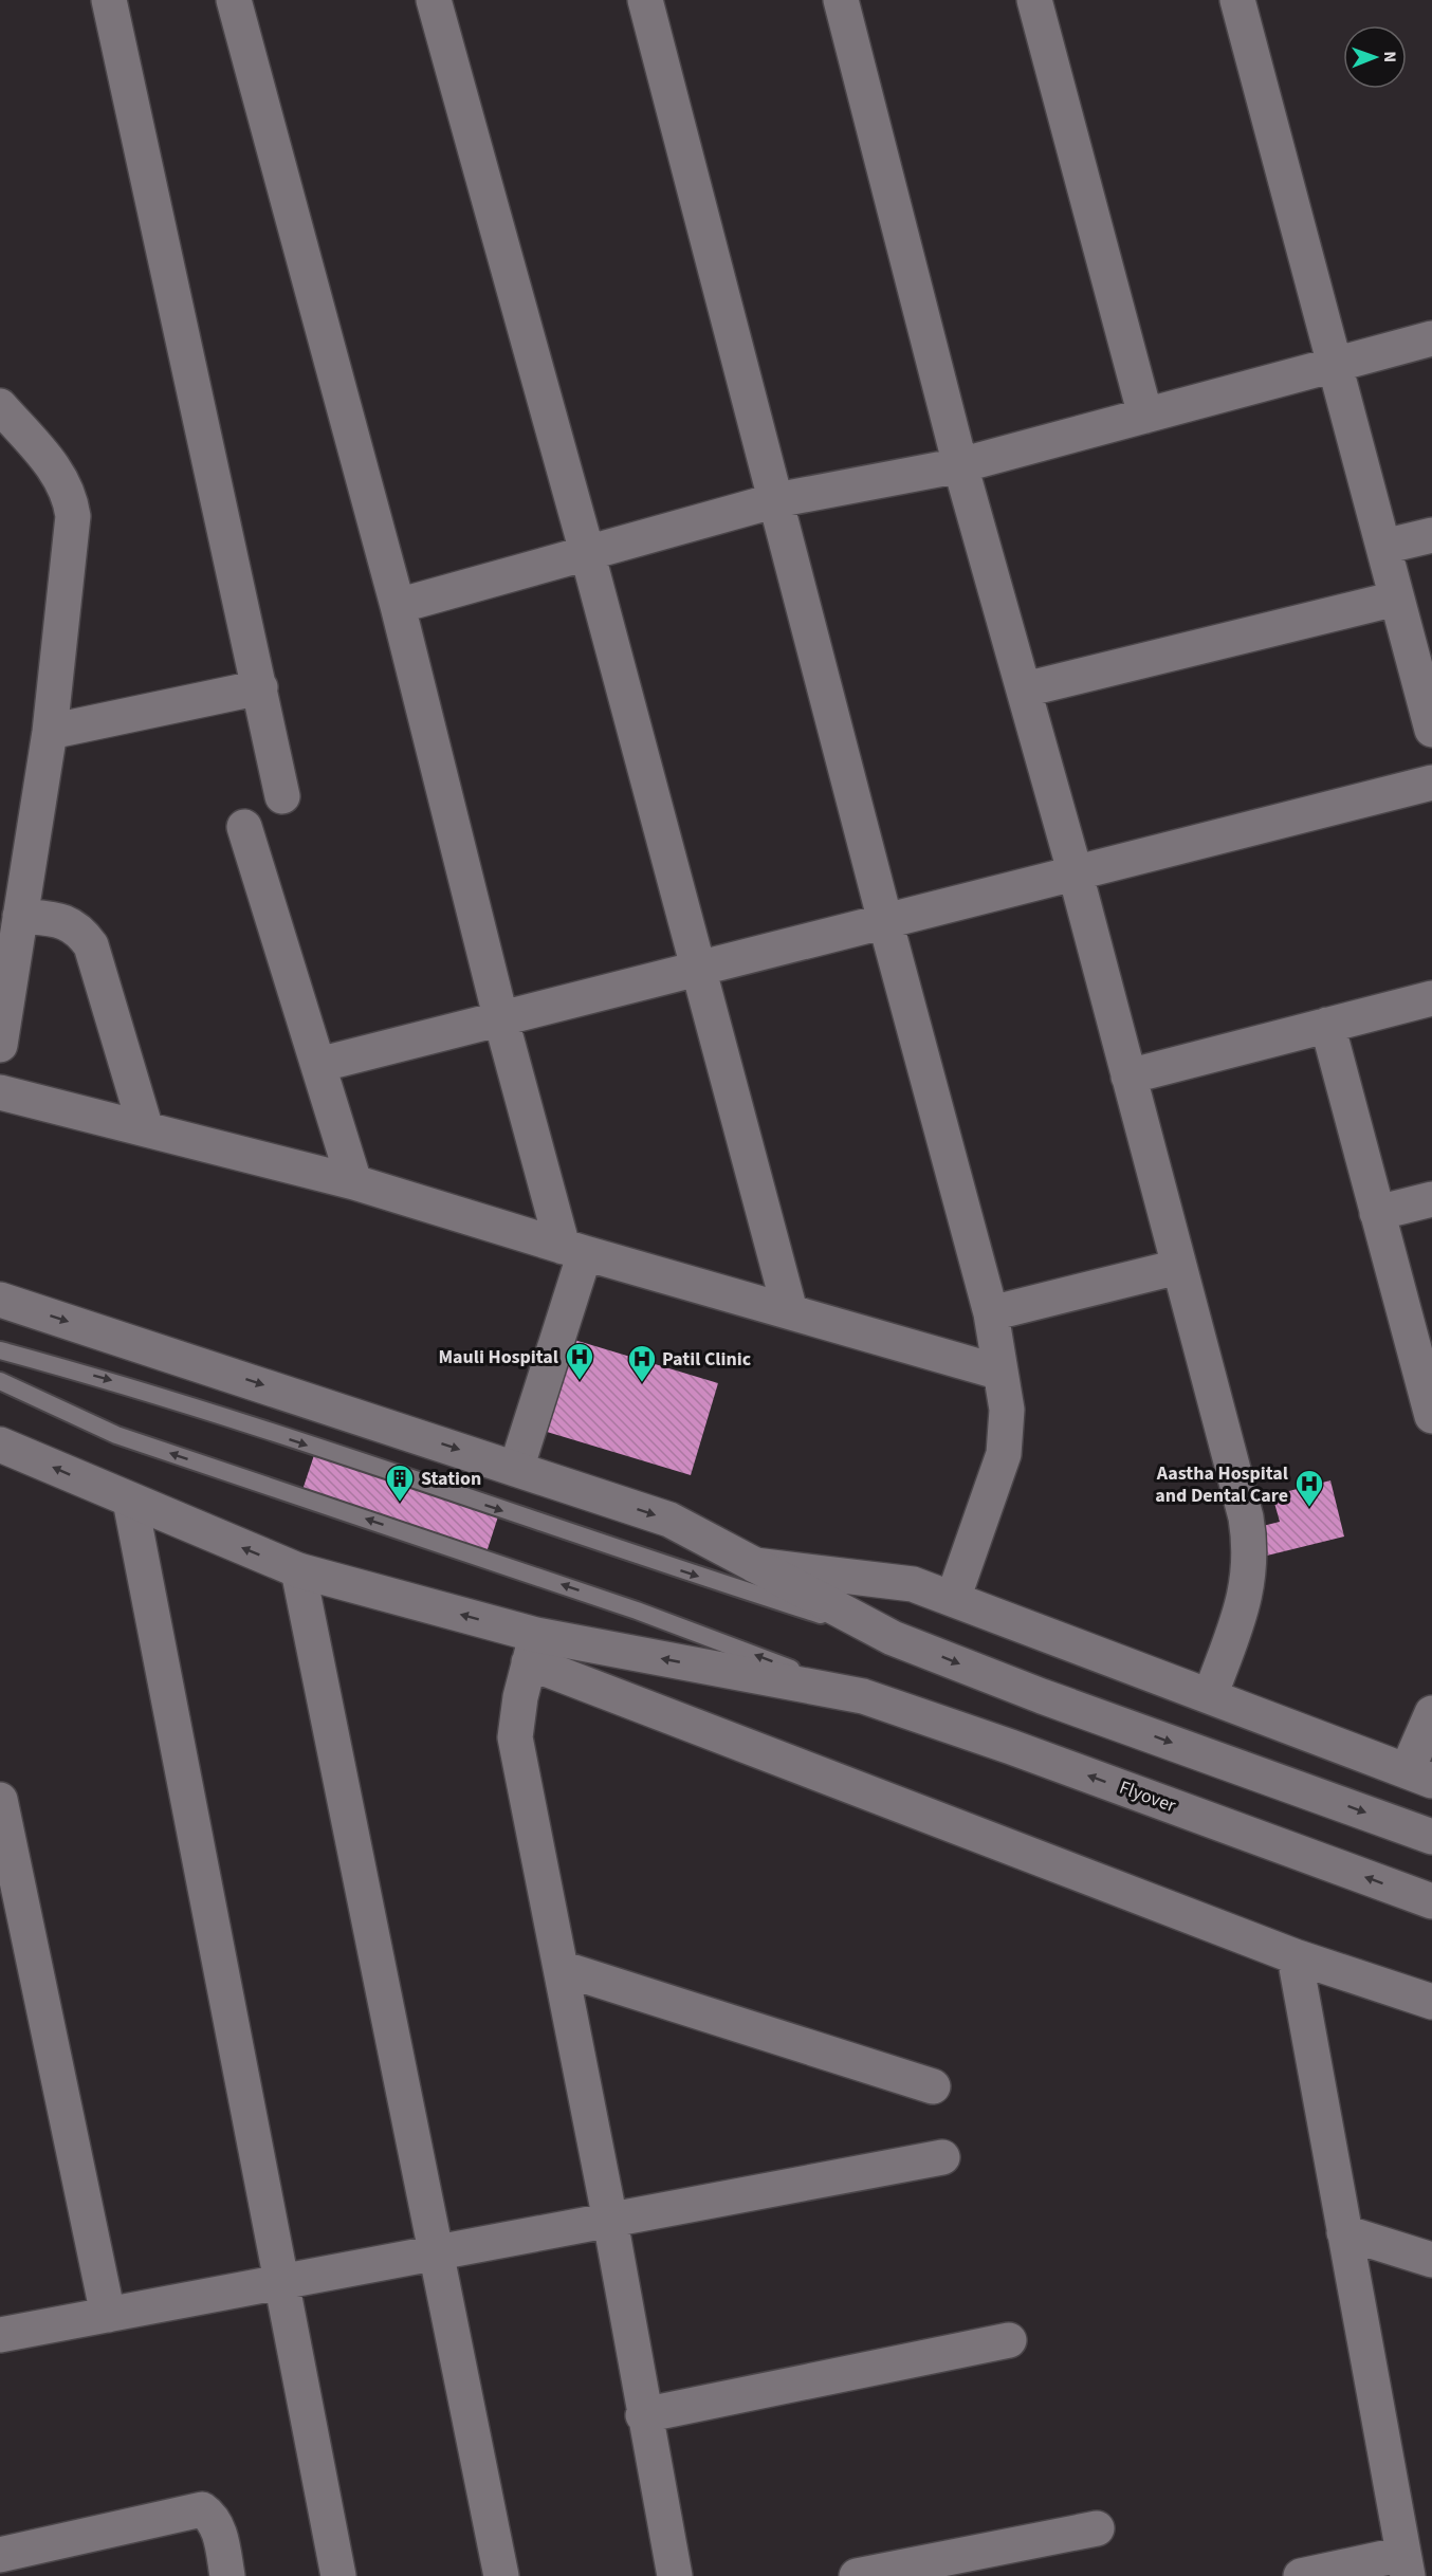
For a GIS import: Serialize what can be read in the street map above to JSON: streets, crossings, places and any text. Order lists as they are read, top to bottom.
{
  "streets": {
    "street": ["Flyover"]
  },
  "places": {
    "hospital": ["Mauli Hospital", "Patil Clinic", "Aastha Hospital and Dental Care"],
    "building": ["Station"]
  },
  "north": "right"
}
